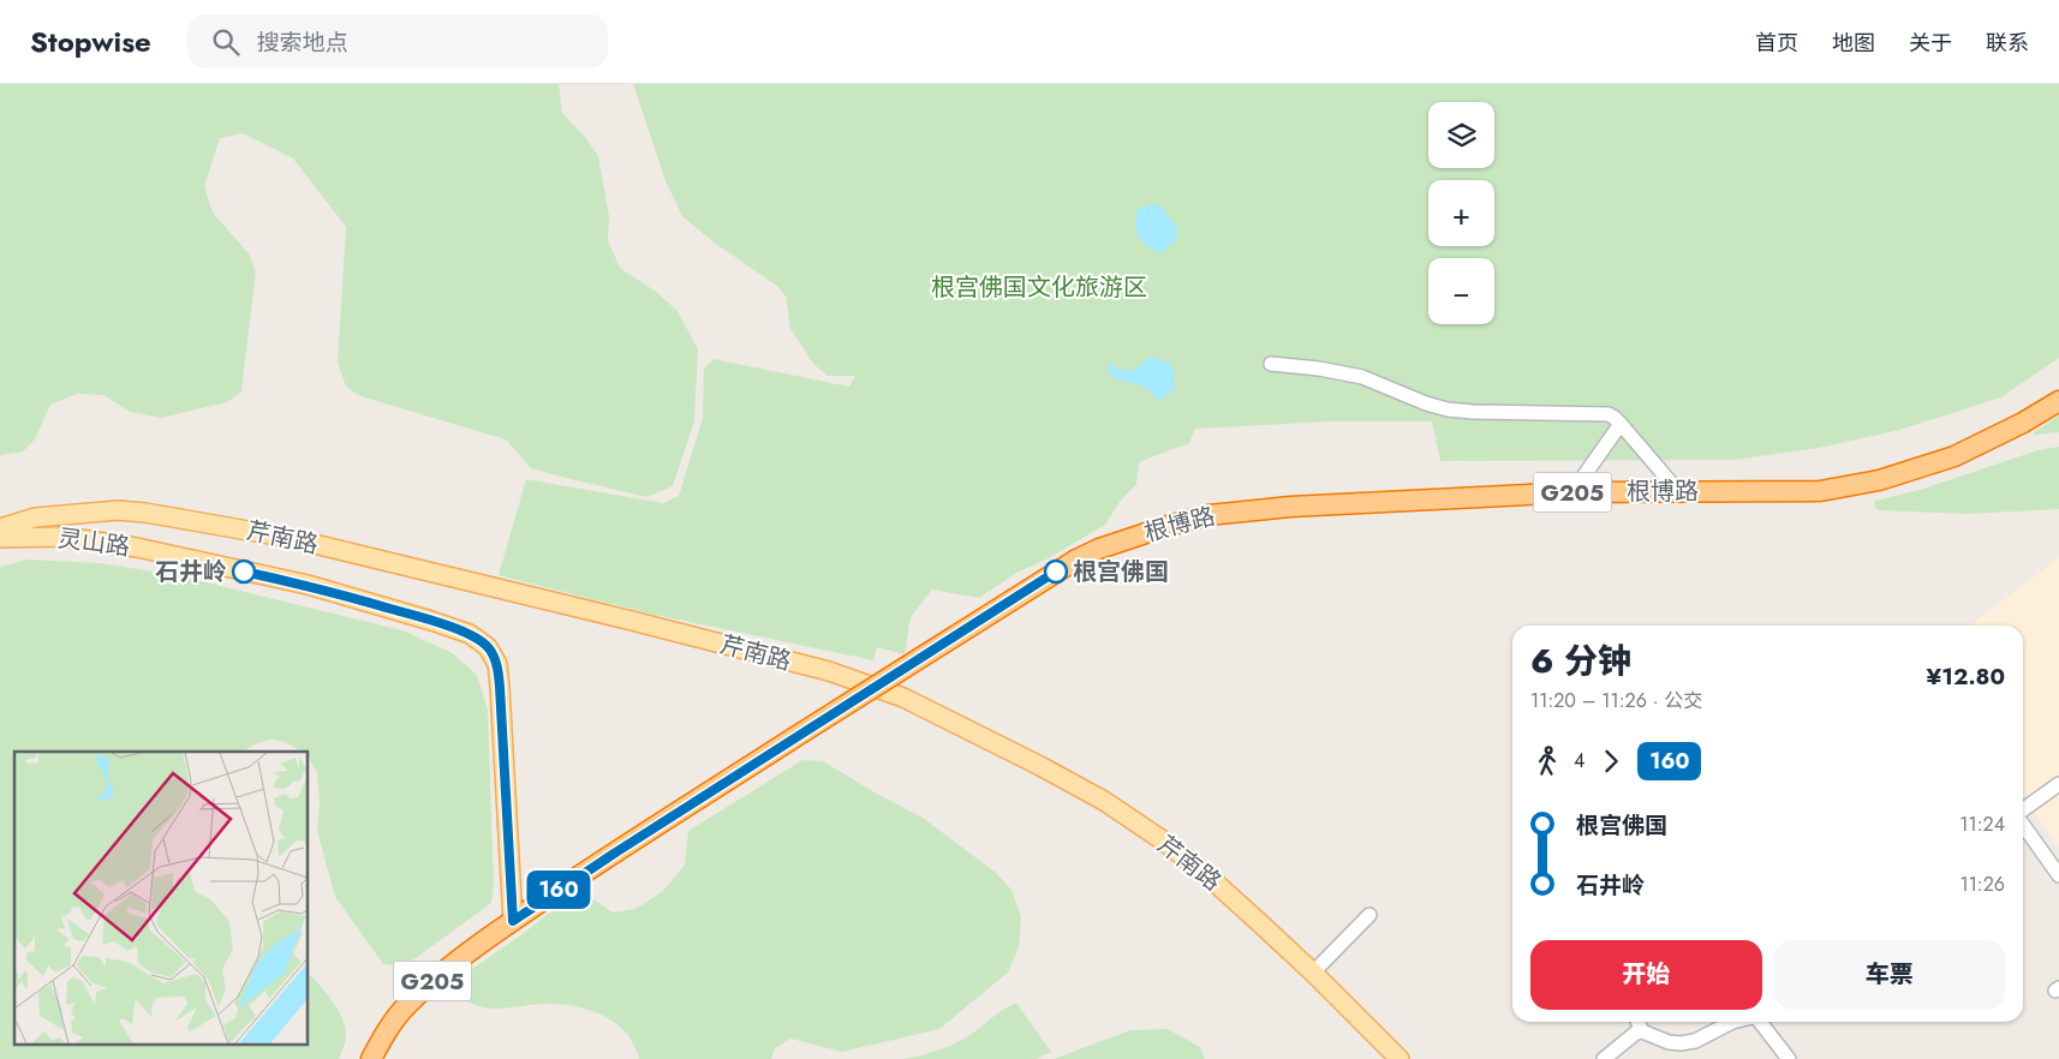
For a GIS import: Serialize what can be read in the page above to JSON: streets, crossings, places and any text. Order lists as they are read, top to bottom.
{
  "streets": {
    "highway": ["根博路", "G205"],
    "main road": ["芹南路", "灵山路"]
  },
  "crossings": [
    ["根博路", "G205"],
    ["根博路", "灵山路"],
    ["G205", "灵山路"]
  ],
  "parks": ["根宫佛国文化旅游区"],
  "places": ["石井岭", "根宫佛国"],
  "lines": ["bus line 160"],
  "page": {
    "header": "Stopwise",
    "search": "搜索地点",
    "nav": [
      "首页",
      "地图",
      "关于",
      "联系"
    ],
    "on_map": "160",
    "map_buttons": ["+", "−"],
    "heading": ["6 分钟", "11:20 – 11:26 · 公交", "¥12.80"],
    "legs": ["4", "160"],
    "list": [
      {
        "name": "根宫佛国",
        "value": "11:24"
      },
      {
        "name": "石井岭",
        "value": "11:26"
      }
    ],
    "buttons": ["开始", "车票"]
  }
}
